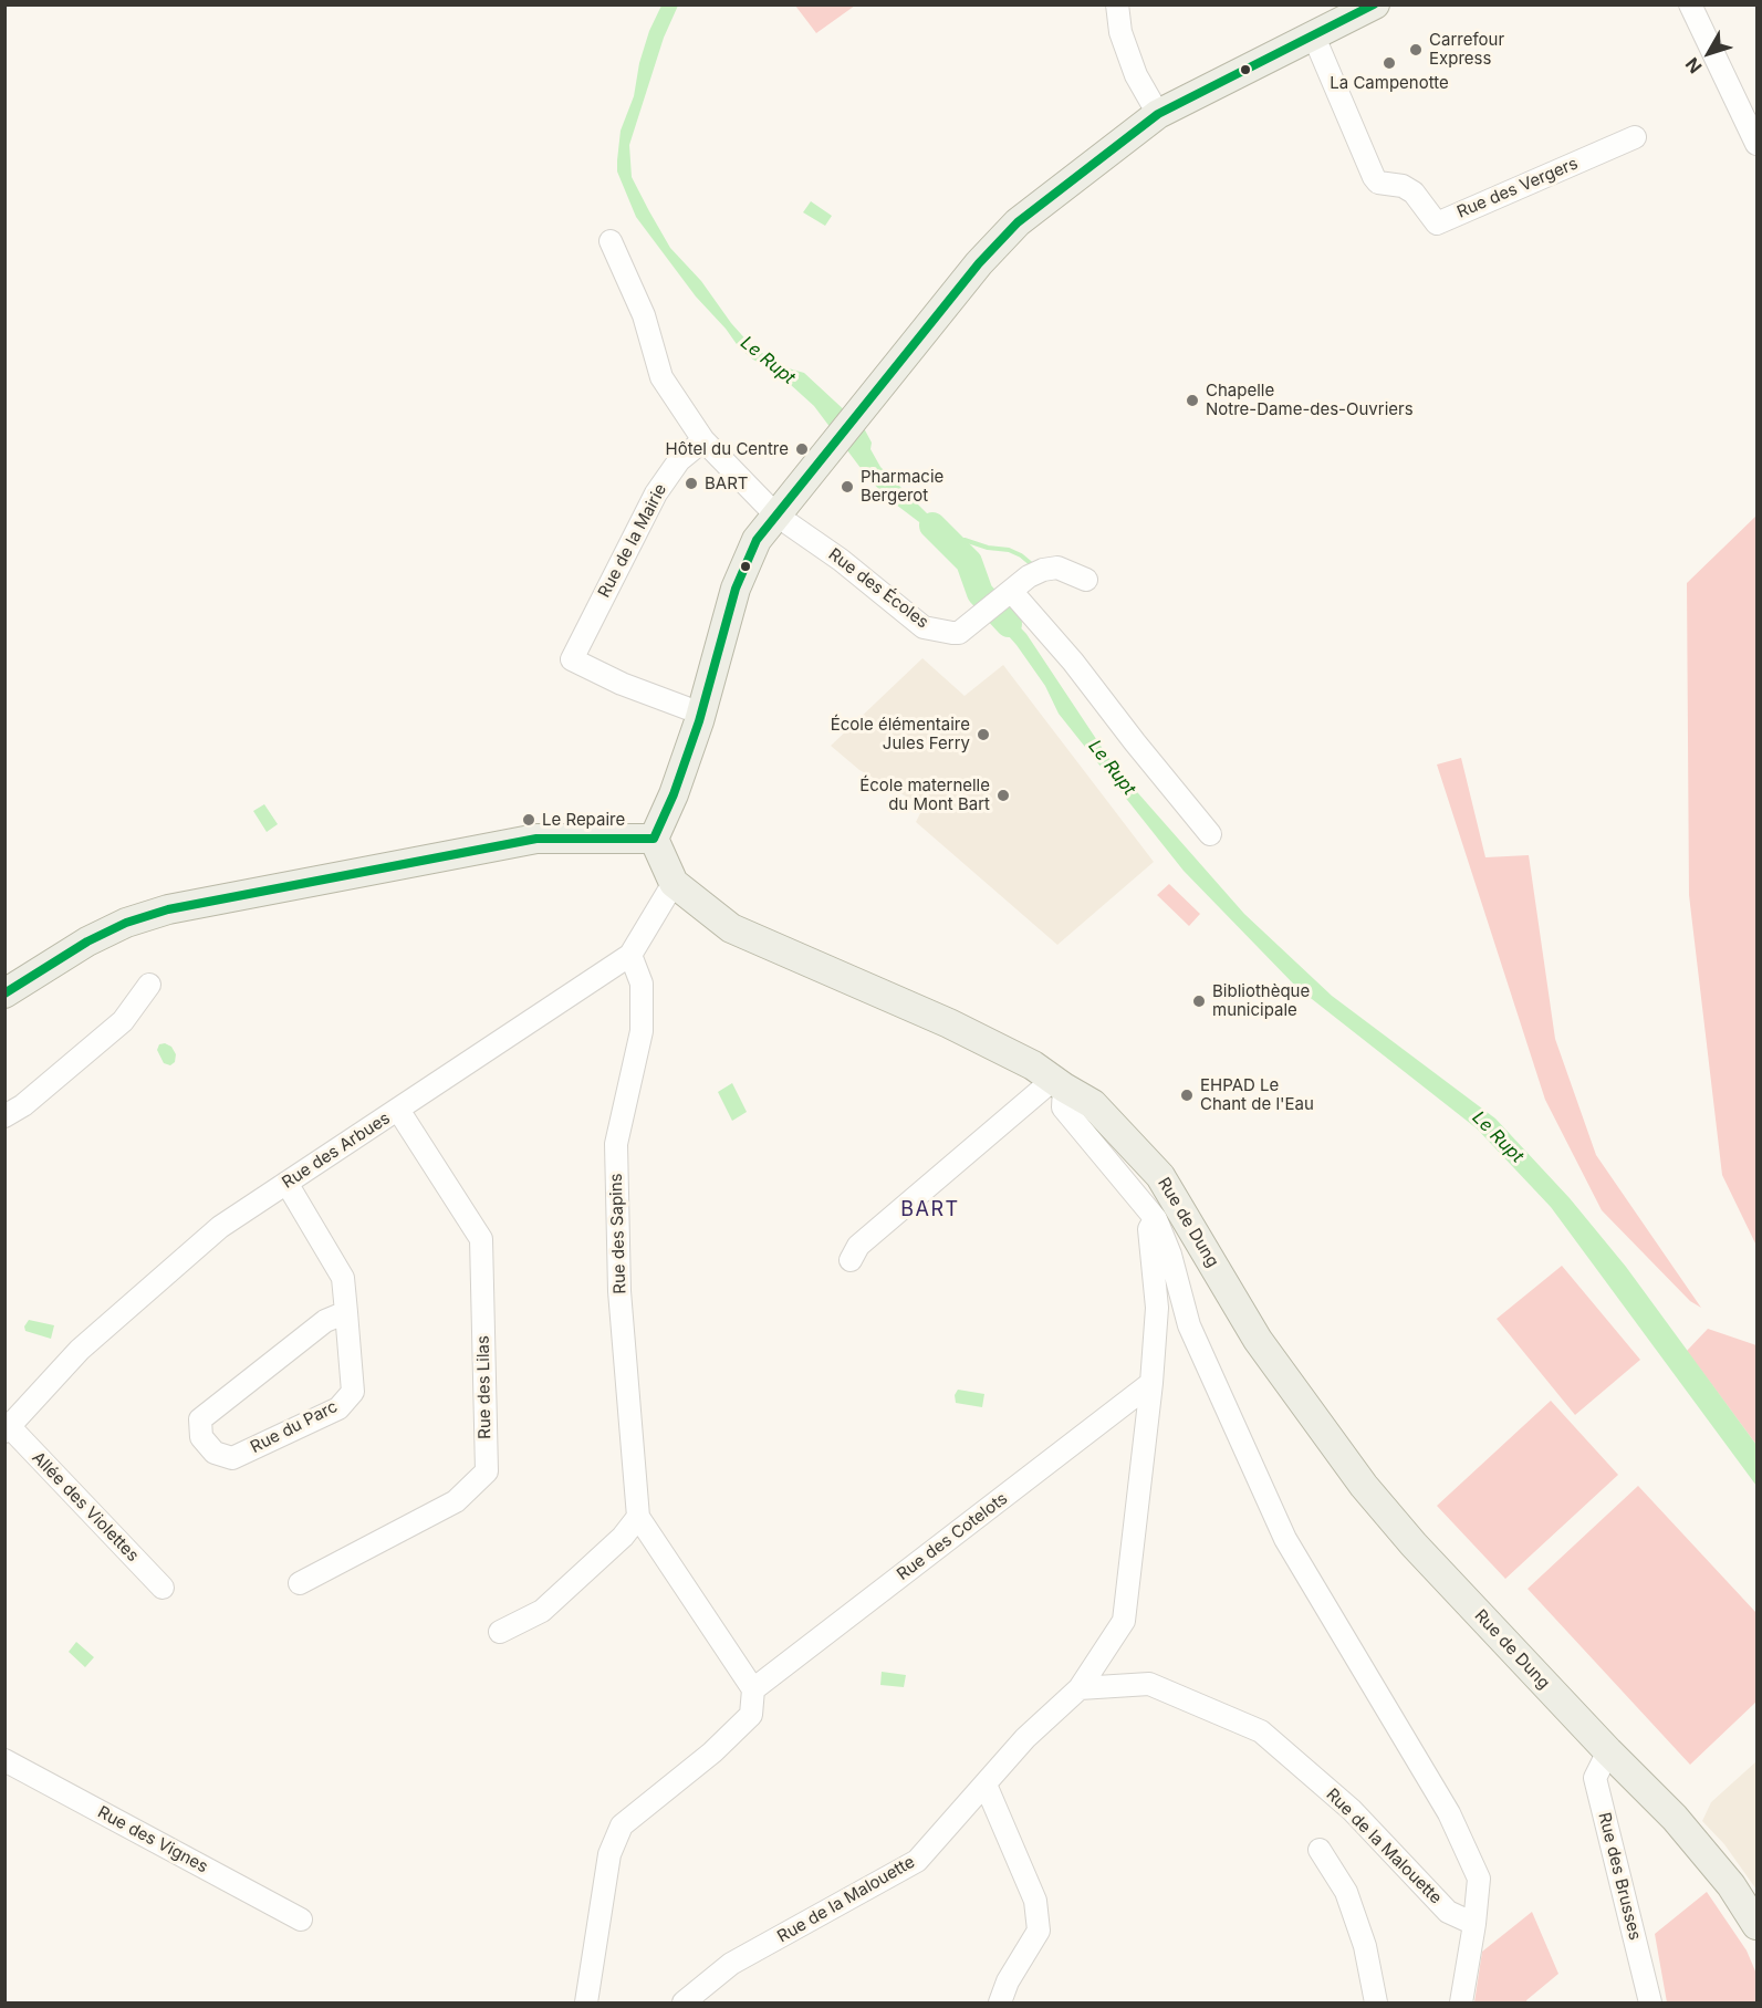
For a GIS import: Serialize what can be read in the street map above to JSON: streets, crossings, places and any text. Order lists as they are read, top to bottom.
{
  "streets": {
    "main road": ["Rue de Dung"],
    "street": [
      "Rue des Vergers",
      "Rue de la Mairie",
      "Rue des Écoles",
      "Rue des Arbues",
      "Rue des Sapins",
      "Rue des Lilas",
      "Rue du Parc",
      "Allée des Violettes",
      "Rue des Cotelots",
      "Rue des Vignes",
      "Rue de la Malouette",
      "Rue des Brusses"
    ]
  },
  "crossings": [
    ["Rue des Arbues", "Rue de Dung"],
    ["Rue des Arbues", "Rue des Sapins"],
    ["Rue des Arbues", "Rue des Lilas"],
    ["Rue des Arbues", "Rue du Parc"],
    ["Rue des Arbues", "Allée des Violettes"],
    ["Rue de Dung", "Rue des Brusses"],
    ["Rue des Sapins", "Rue des Cotelots"]
  ],
  "districts": ["BART"],
  "water": ["Le Rupt"],
  "places": [
    "Carrefour Express",
    "La Campenotte",
    "Chapelle Notre-Dame-des-Ouvriers",
    "Hôtel du Centre",
    "BART",
    "Pharmacie Bergerot",
    "École élémentaire Jules Ferry",
    "École maternelle du Mont Bart",
    "Le Repaire",
    "Bibliothèque municipale",
    "EHPAD Le Chant de l'Eau"
  ],
  "north": "bottom left"
}
